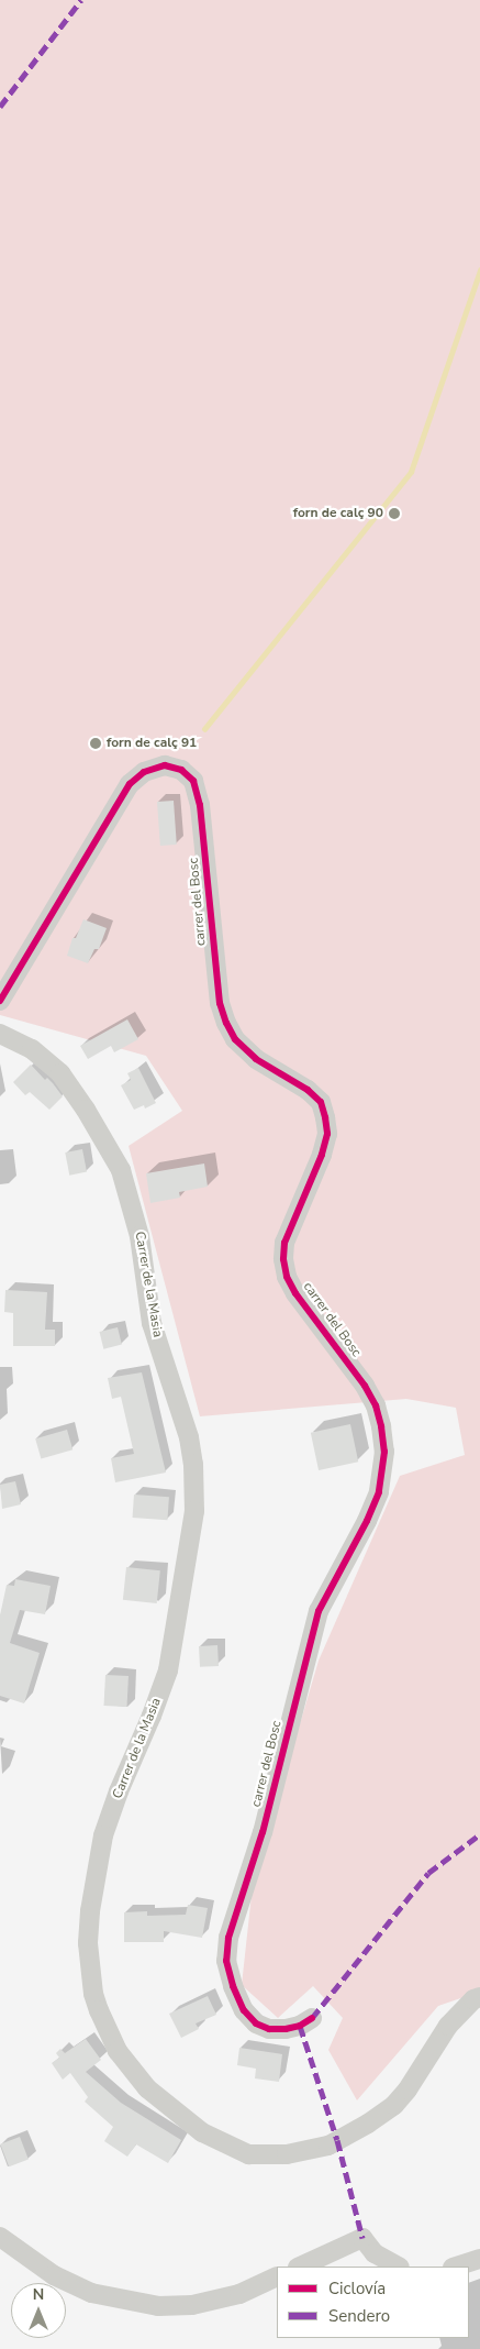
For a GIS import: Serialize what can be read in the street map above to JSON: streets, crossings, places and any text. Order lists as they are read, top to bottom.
{
  "streets": {
    "street": ["carrer del Bosc", "Carrer de la Masia"]
  },
  "places": ["forn de calç 90", "forn de calç 91"],
  "legend": ["Ciclovía", "Sendero"],
  "north": "top"
}
